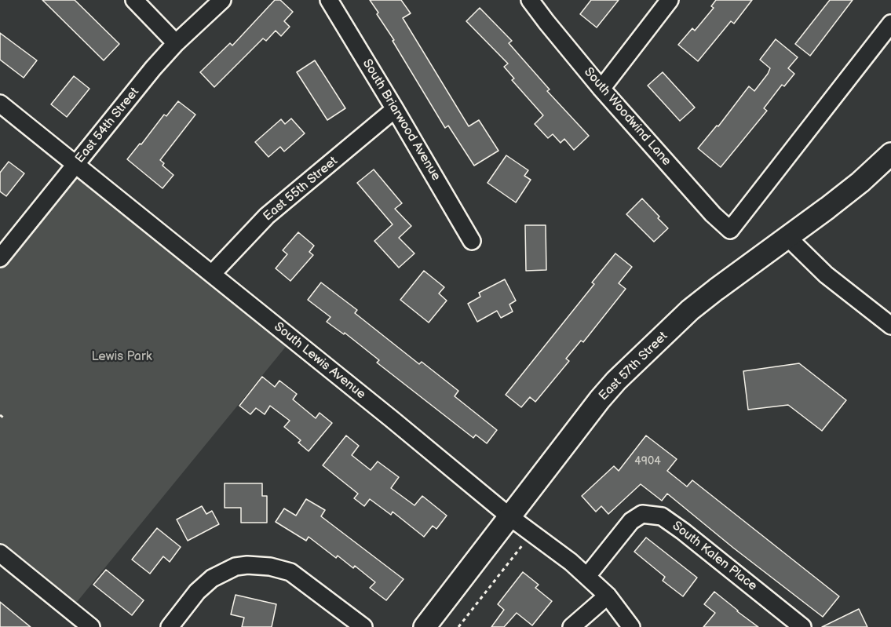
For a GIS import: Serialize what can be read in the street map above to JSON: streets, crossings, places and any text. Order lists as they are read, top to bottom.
{
  "streets": {
    "main road": ["East 57th Street"],
    "street": [
      "South Woodwind Lane",
      "South Briarwood Avenue",
      "East 54th Street",
      "East 55th Street",
      "South Lewis Avenue",
      "South Kalen Place"
    ]
  },
  "crossings": [
    ["South Briarwood Avenue", "East 55th Street"],
    ["East 54th Street", "South Lewis Avenue"],
    ["East 55th Street", "South Lewis Avenue"],
    ["South Lewis Avenue", "East 57th Street"],
    ["South Lewis Avenue", "South Kalen Place"]
  ],
  "parks": ["Lewis Park"],
  "house_numbers": ["4904"]
}
